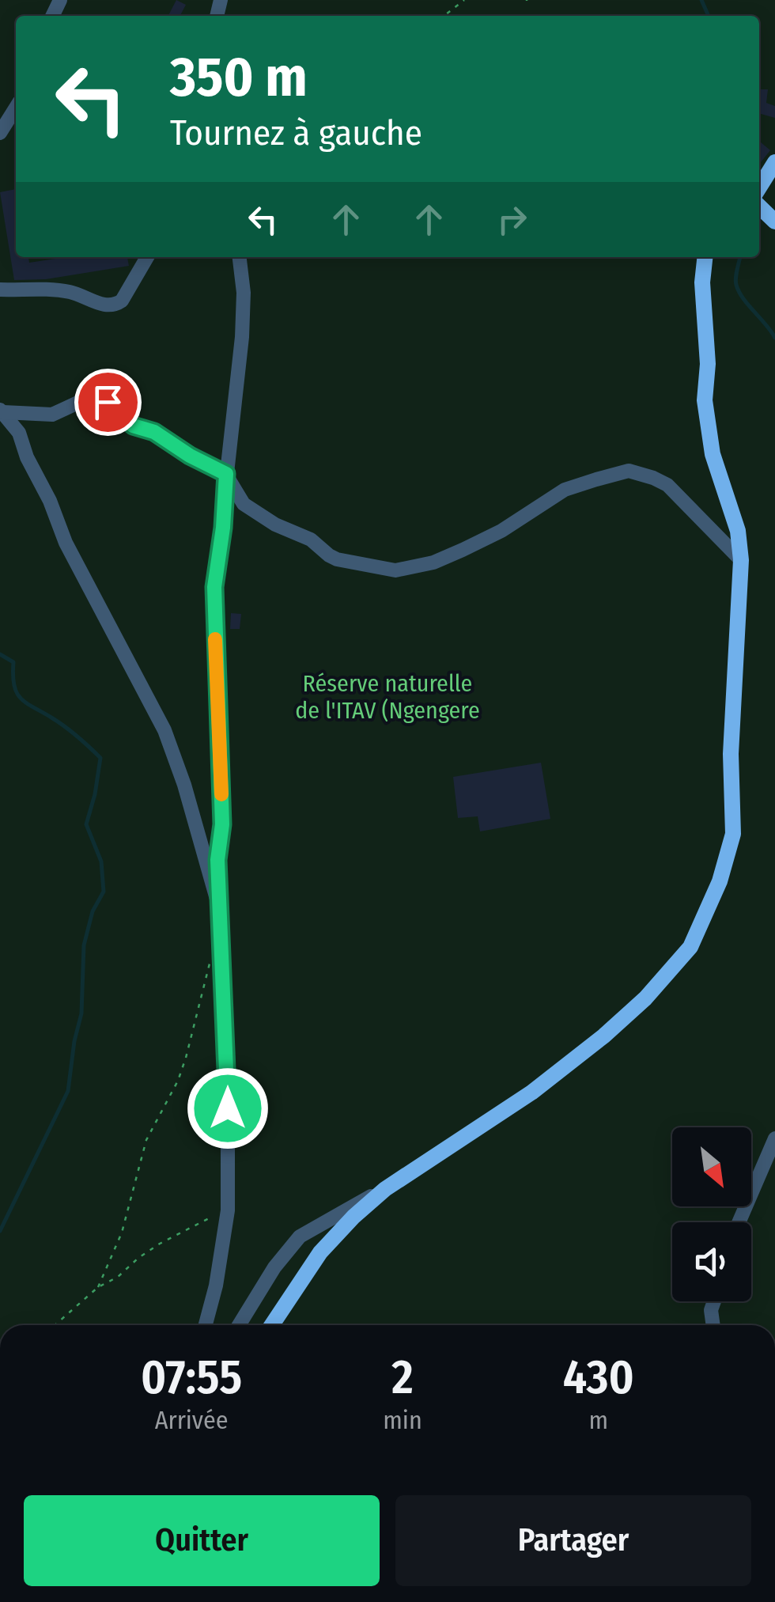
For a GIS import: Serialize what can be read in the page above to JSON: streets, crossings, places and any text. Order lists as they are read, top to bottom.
{
  "parks": ["Réserve naturelle de l'ITAV (Ngengere"],
  "north": "bottom right",
  "page": {
    "turn": ["350 m", "Tournez à gauche"],
    "eta": [
      "07:55",
      "Arrivée",
      "2",
      "min",
      "430",
      "m"
    ],
    "buttons": ["Quitter", "Partager"]
  }
}
